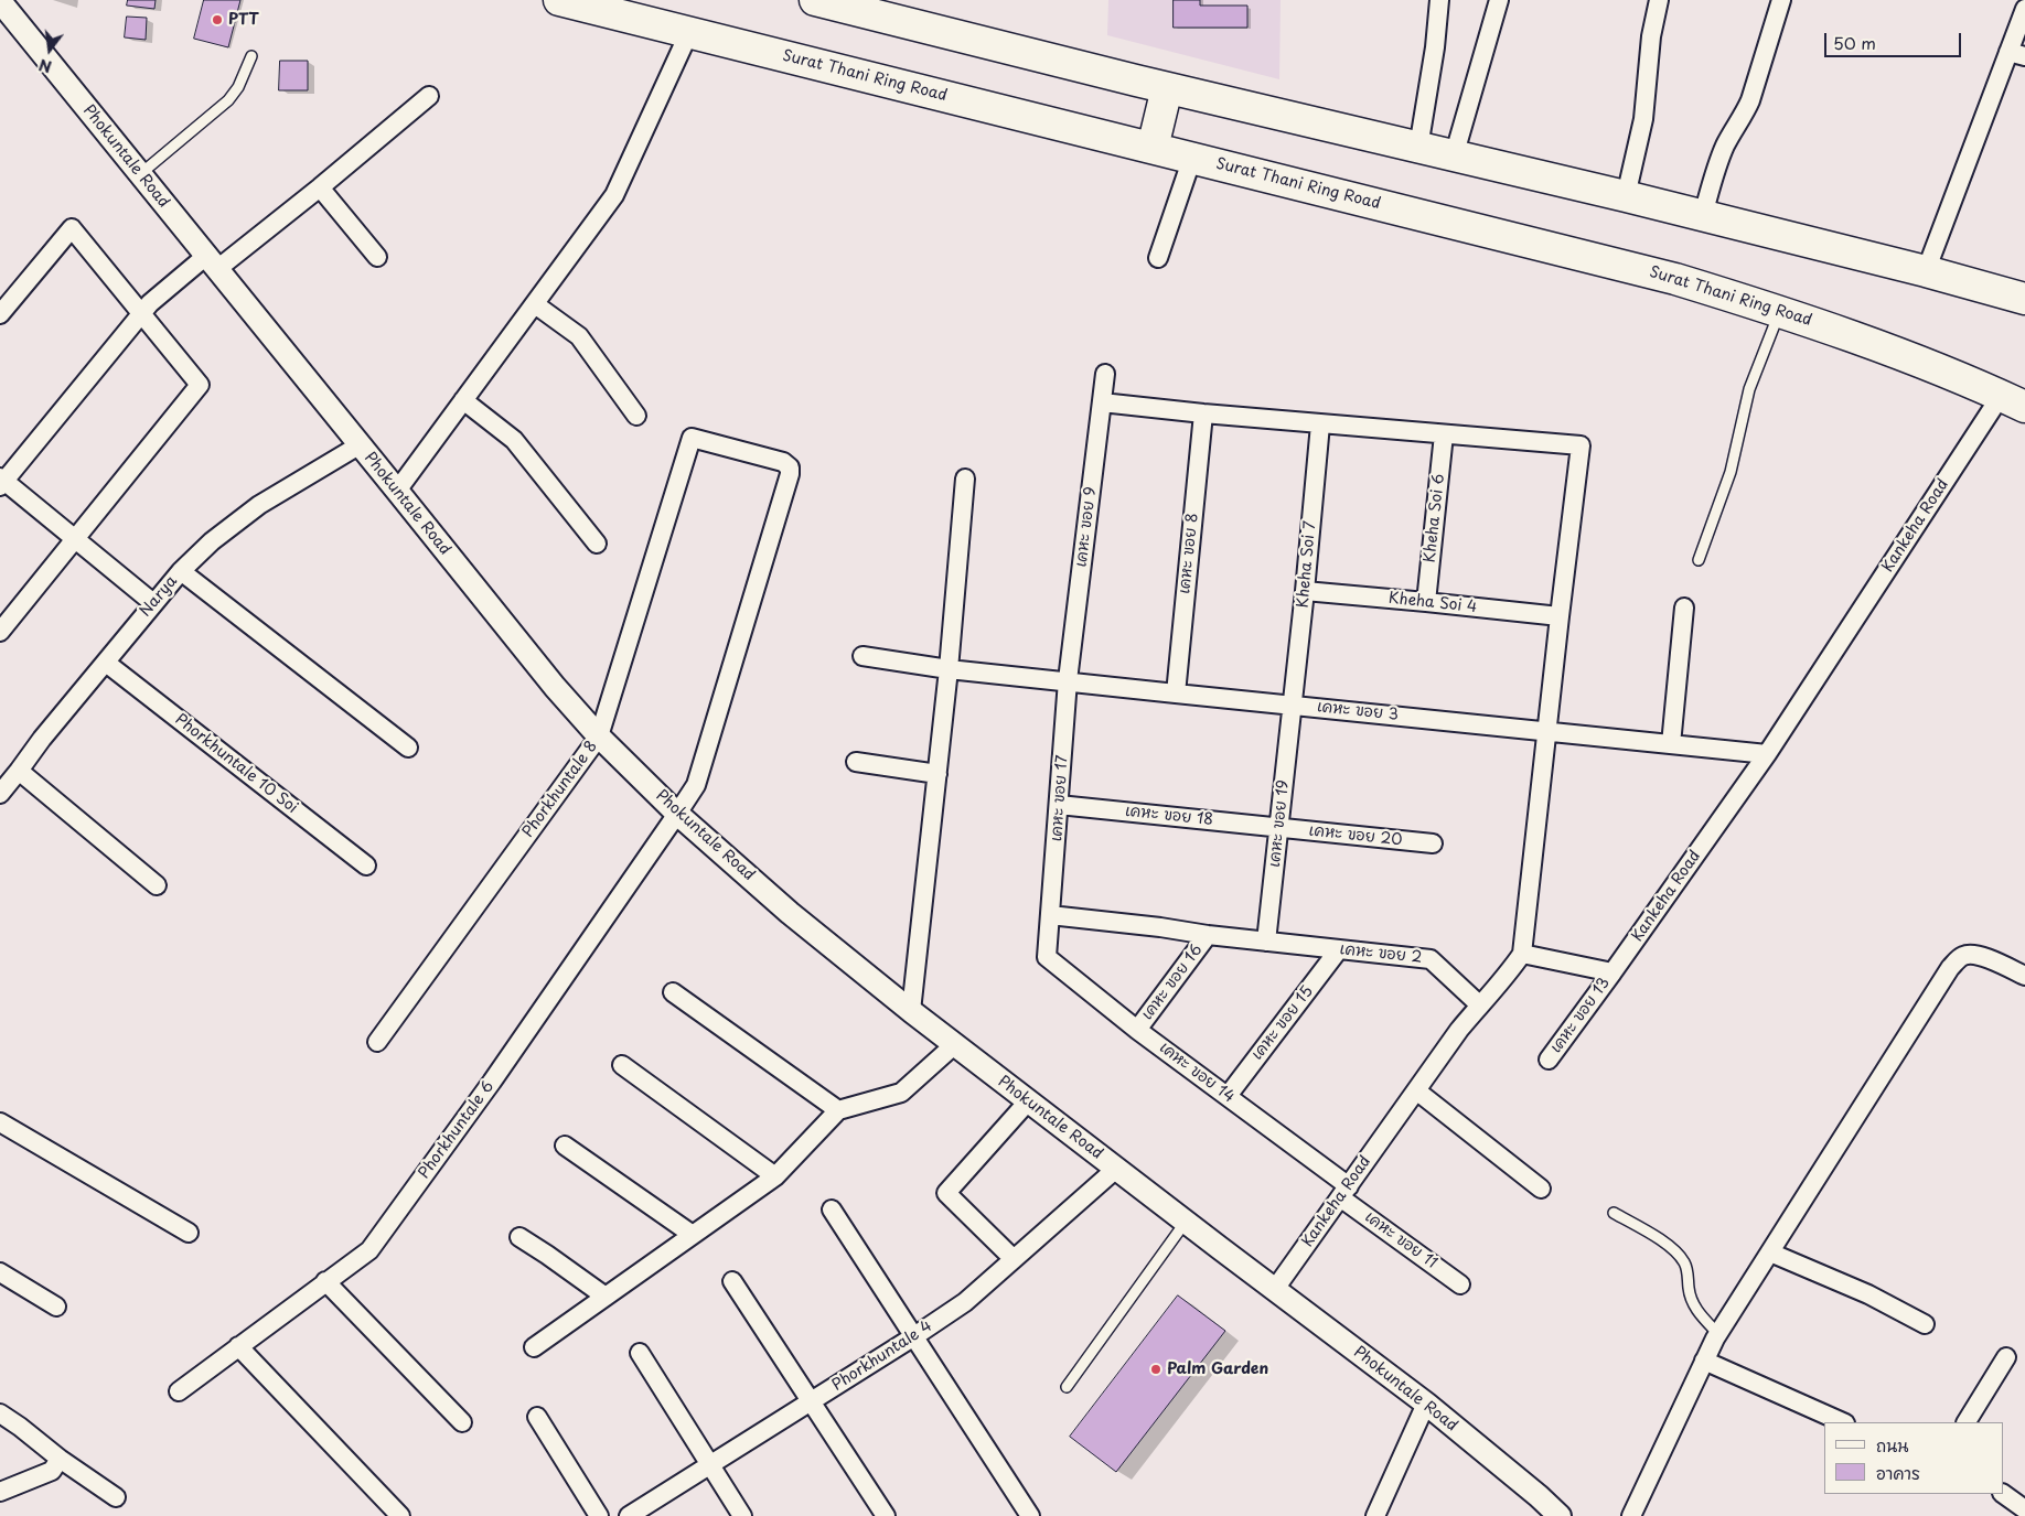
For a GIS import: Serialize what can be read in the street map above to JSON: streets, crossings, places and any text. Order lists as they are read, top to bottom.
{
  "streets": {
    "highway": ["Surat Thani Ring Road"],
    "street": [
      "Phokuntale Road",
      "Kheha Soi 6",
      "Kankeha Road",
      "เคหะ ขอย 9",
      "เคหะ ขอย 8",
      "Kheha Soi 7",
      "Narya",
      "Kheha Soi 4",
      "เคหะ ขอย 3",
      "Phorkhuntale 10 Soi",
      "Phorkhuntale 8",
      "เคหะ ขอย 17",
      "เคหะ ขอย 18",
      "เคหะ ขอย 19",
      "เคหะ ขอย 20",
      "เคหะ ขอย 2",
      "เคหะ ขอย 16",
      "เคหะ ขอย 13",
      "เคหะ ขอย 15",
      "เคหะ ขอย 14",
      "Phorkhuntale 6",
      "เคหะ ขอย 11",
      "Phorkhuntale 4"
    ]
  },
  "crossings": [
    ["Surat Thani Ring Road", "Kankeha Road"],
    ["Phokuntale Road", "Kankeha Road"],
    ["Phokuntale Road", "Narya"],
    ["Phokuntale Road", "Phorkhuntale 8"],
    ["Phokuntale Road", "Phorkhuntale 6"],
    ["Phokuntale Road", "Phorkhuntale 4"],
    ["Kheha Soi 6", "Kheha Soi 4"],
    ["Kankeha Road", "เคหะ ขอย 3"],
    ["Kankeha Road", "เคหะ ขอย 2"],
    ["Kankeha Road", "เคหะ ขอย 13"],
    ["Kankeha Road", "เคหะ ขอย 14"],
    ["Kankeha Road", "เคหะ ขอย 11"],
    ["เคหะ ขอย 9", "เคหะ ขอย 3"],
    ["เคหะ ขอย 9", "เคหะ ขอย 17"],
    ["เคหะ ขอย 8", "เคหะ ขอย 3"],
    ["Kheha Soi 7", "Kheha Soi 4"],
    ["Kheha Soi 7", "เคหะ ขอย 3"],
    ["Kheha Soi 7", "เคหะ ขอย 19"],
    ["Narya", "Phorkhuntale 10 Soi"],
    ["เคหะ ขอย 3", "เคหะ ขอย 17"],
    ["เคหะ ขอย 3", "เคหะ ขอย 19"],
    ["Phorkhuntale 8", "Phorkhuntale 6"],
    ["เคหะ ขอย 17", "เคหะ ขอย 18"],
    ["เคหะ ขอย 17", "เคหะ ขอย 14"],
    ["เคหะ ขอย 18", "เคหะ ขอย 19"],
    ["เคหะ ขอย 18", "เคหะ ขอย 20"],
    ["เคหะ ขอย 19", "เคหะ ขอย 20"],
    ["เคหะ ขอย 19", "เคหะ ขอย 2"],
    ["เคหะ ขอย 2", "เคหะ ขอย 15"],
    ["เคหะ ขอย 16", "เคหะ ขอย 14"],
    ["เคหะ ขอย 15", "เคหะ ขอย 14"],
    ["เคหะ ขอย 14", "เคหะ ขอย 11"]
  ],
  "places": ["PTT", "Palm Garden"],
  "legend": ["ถนน", "อาคาร"],
  "scale_bar": "50 m",
  "north": "bottom"
}
